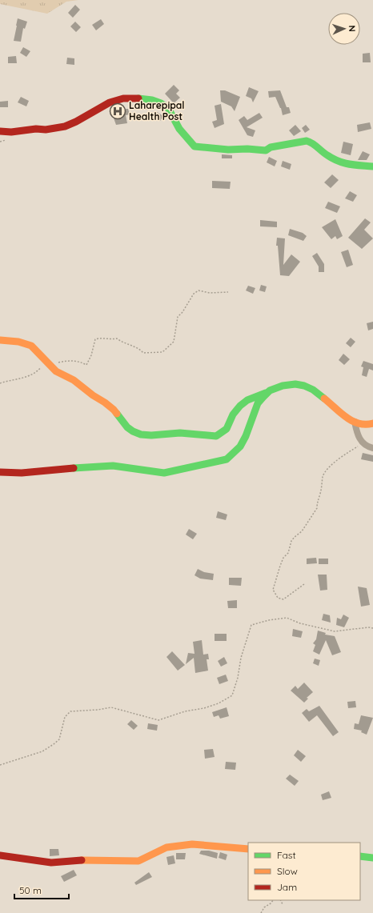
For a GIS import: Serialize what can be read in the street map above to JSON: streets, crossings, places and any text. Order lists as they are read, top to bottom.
{
  "places": {
    "hospital": ["Laharepipal Health Post"]
  },
  "legend": ["Fast", "Slow", "Jam"],
  "scale_bar": "50 m",
  "north": "right"
}
